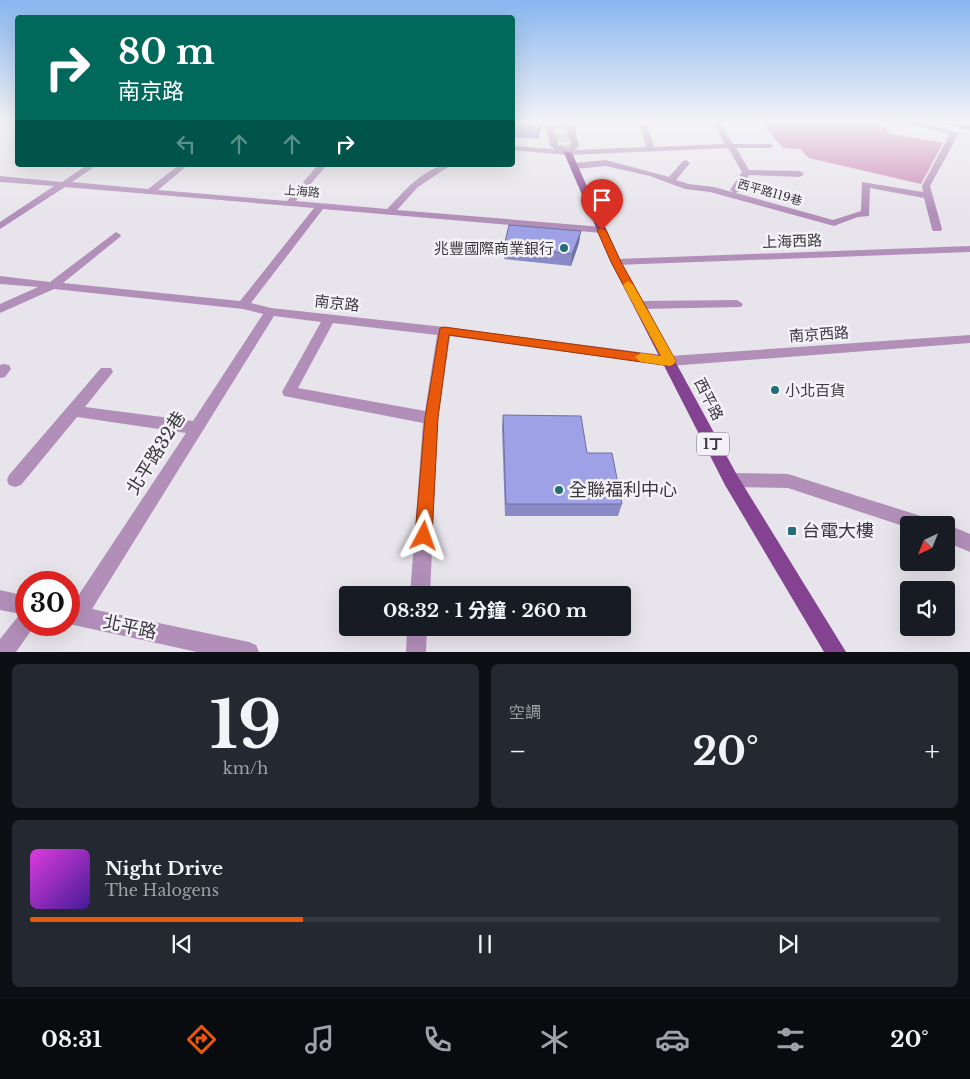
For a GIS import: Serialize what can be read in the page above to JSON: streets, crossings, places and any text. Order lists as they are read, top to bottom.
{
  "streets": {
    "main road": ["西平路", "1丁"],
    "street": [
      "上海路",
      "西平路119巷",
      "上海西路",
      "南京路",
      "南京西路",
      "北平路32巷",
      "北平路"
    ]
  },
  "crossings": [
    ["上海路", "西平路"],
    ["西平路119巷", "西平路"],
    ["上海西路", "西平路"],
    ["南京路", "南京西路"],
    ["南京路", "西平路"],
    ["南京路", "北平路32巷"],
    ["南京西路", "西平路"]
  ],
  "places": {
    "other": ["兆豐國際商業銀行", "小北百貨", "全聯福利中心"],
    "transit": ["台電大樓"]
  },
  "north": "bottom left",
  "page": {
    "turn": ["80 m", "南京路"],
    "limit": "30",
    "trip": "08:32 · 1 分鐘 · 260 m",
    "tile": [
      ["19", "km/h"],
      "空調"
    ],
    "heat": ["−", "20°", "+"],
    "song": ["Night Drive", "The Halogens"],
    "tabs": ["08:31", "20°"]
  }
}
